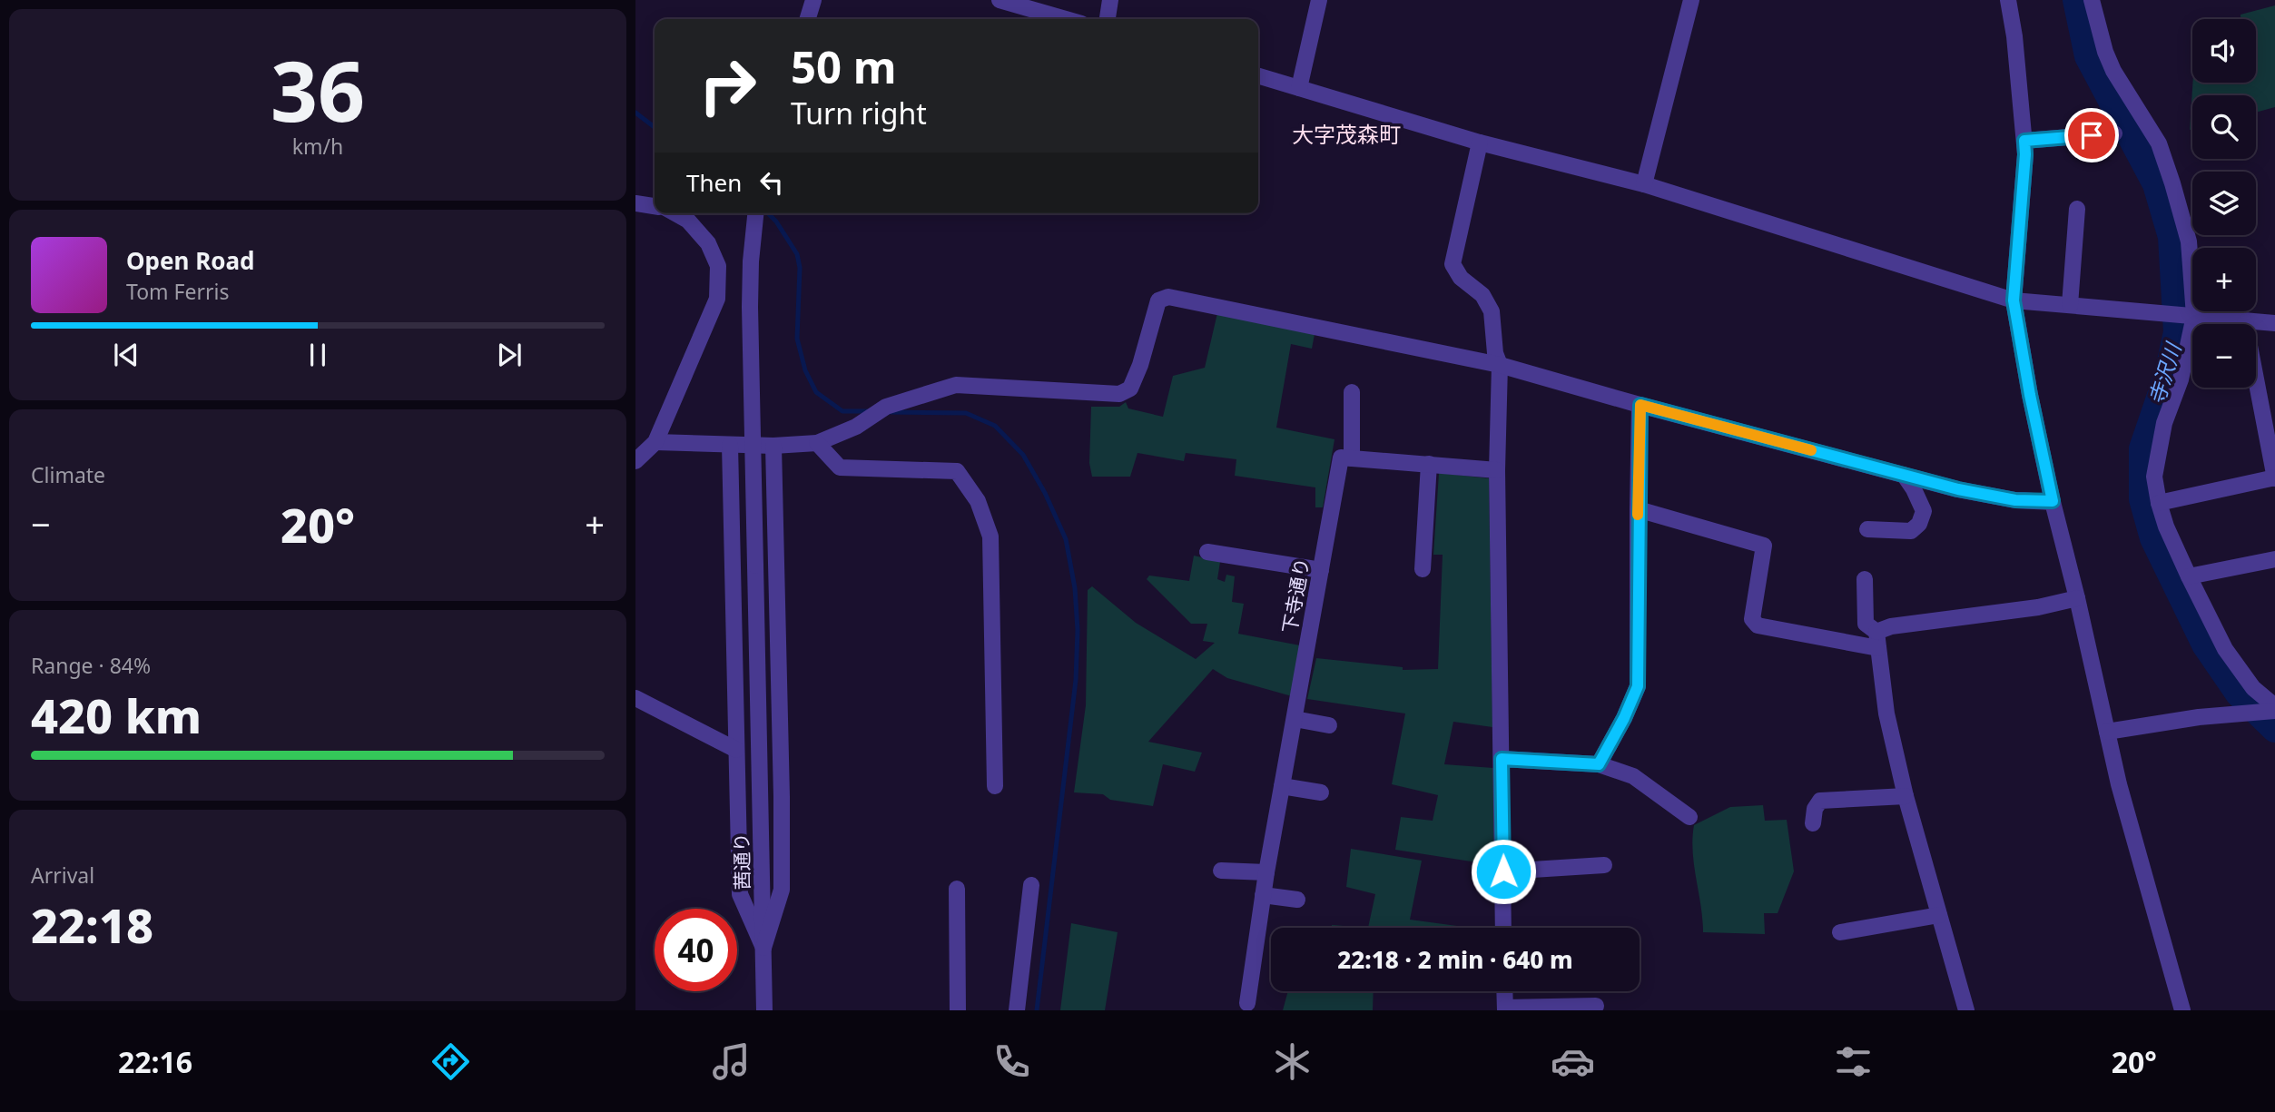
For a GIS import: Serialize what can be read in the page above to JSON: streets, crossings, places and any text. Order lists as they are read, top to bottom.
{
  "streets": {
    "street": ["下寺通り", "茜通り"]
  },
  "districts": ["大字茂森町"],
  "water": ["寺沢川"],
  "page": {
    "tile": [
      ["36", "km/h"],
      "Climate",
      ["Range · 84%", "420 km"],
      ["Arrival", "22:18"]
    ],
    "map_buttons": ["+", "−"],
    "turn": ["50 m", "Turn right"],
    "then": "Then",
    "song": ["Open Road", "Tom Ferris"],
    "heat": ["−", "20°", "+"],
    "limit": "40",
    "trip": "22:18 · 2 min · 640 m",
    "tabs": ["22:16", "20°"]
  }
}
